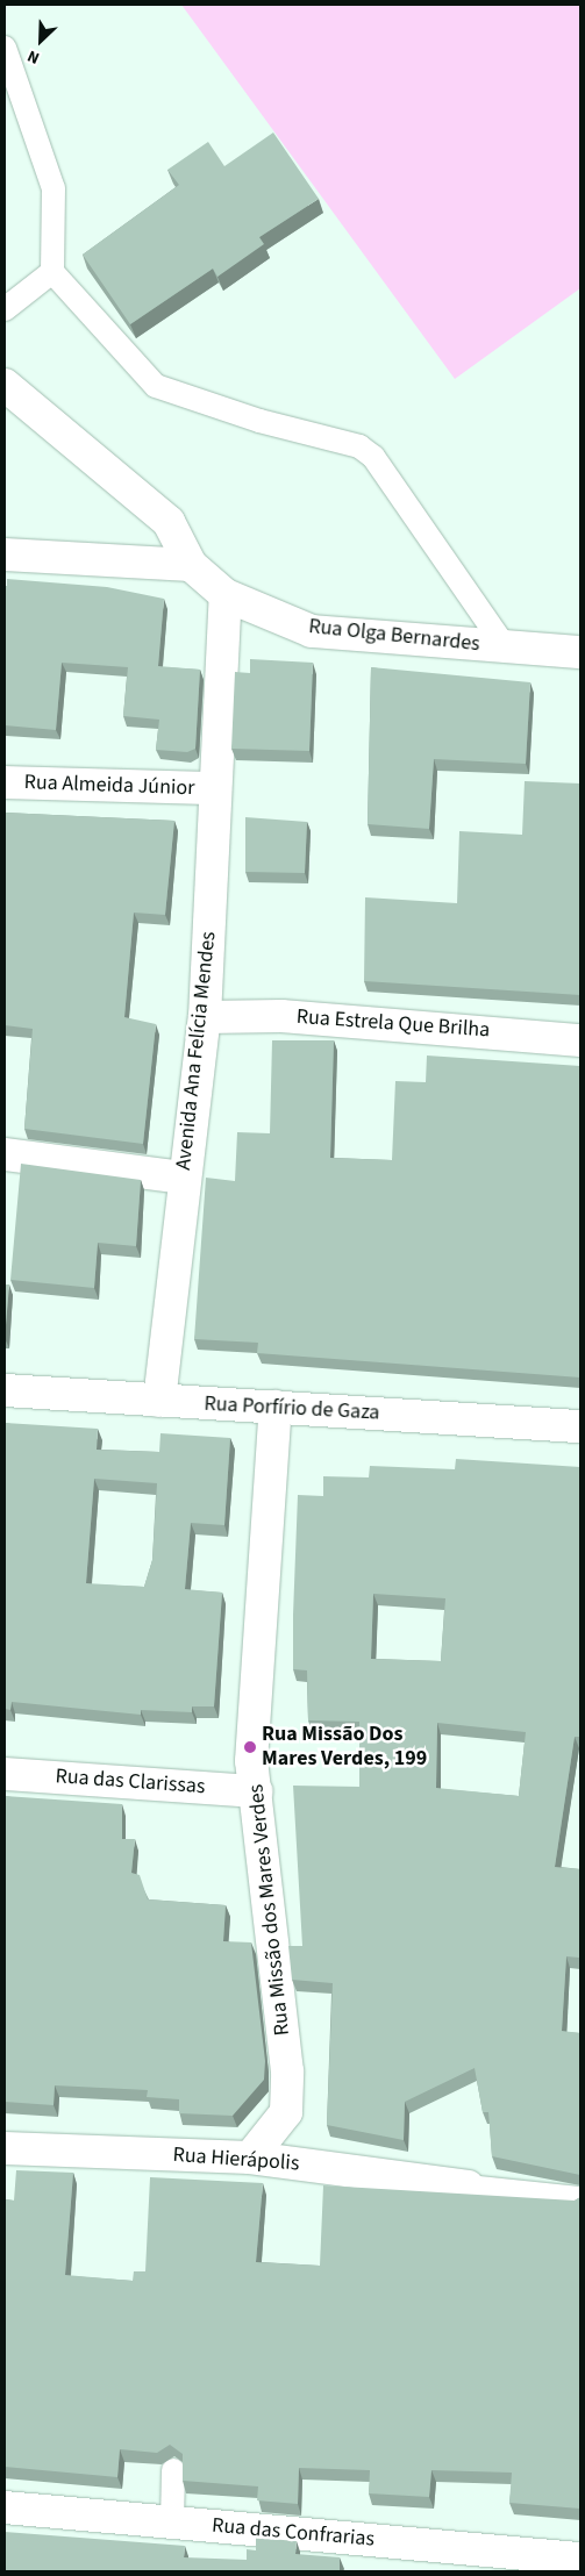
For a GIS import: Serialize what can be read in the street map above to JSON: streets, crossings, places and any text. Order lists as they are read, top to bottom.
{
  "streets": {
    "street": [
      "Rua Olga Bernardes",
      "Rua Almeida Júnior",
      "Rua Estrela Que Brilha",
      "Avenida Ana Felícia Mendes",
      "Rua Porfírio de Gaza",
      "Rua das Clarissas",
      "Rua Missão dos Mares Verdes",
      "Rua Hierápolis",
      "Rua das Confrarias"
    ]
  },
  "crossings": [
    ["Rua Olga Bernardes", "Avenida Ana Felícia Mendes"],
    ["Rua Almeida Júnior", "Avenida Ana Felícia Mendes"],
    ["Rua Estrela Que Brilha", "Avenida Ana Felícia Mendes"],
    ["Avenida Ana Felícia Mendes", "Rua Porfírio de Gaza"],
    ["Rua Porfírio de Gaza", "Rua Missão dos Mares Verdes"],
    ["Rua das Clarissas", "Rua Missão dos Mares Verdes"],
    ["Rua Missão dos Mares Verdes", "Rua Hierápolis"]
  ],
  "places": ["Rua Missão Dos Mares Verdes, 199"],
  "north": "bottom left"
}
